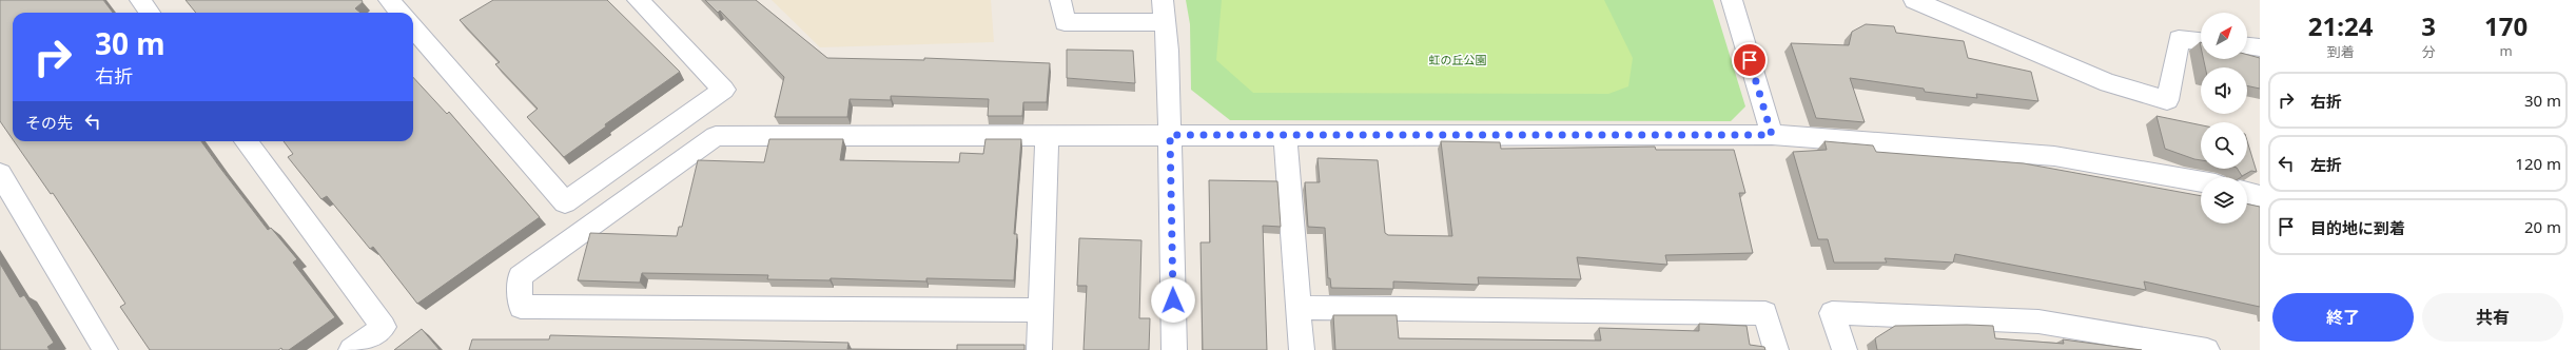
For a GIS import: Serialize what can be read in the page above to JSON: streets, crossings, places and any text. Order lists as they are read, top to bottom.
{
  "parks": ["虹の丘公園"],
  "north": "top right",
  "page": {
    "eta": [
      "21:24",
      "到着",
      "3",
      "分",
      "170",
      "m"
    ],
    "turn": ["30 m", "右折"],
    "list": [
      {
        "name": "右折",
        "value": "30 m"
      },
      {
        "name": "左折",
        "value": "120 m"
      },
      {
        "name": "目的地に到着",
        "value": "20 m"
      }
    ],
    "then": "その先",
    "buttons": ["終了", "共有"]
  }
}
